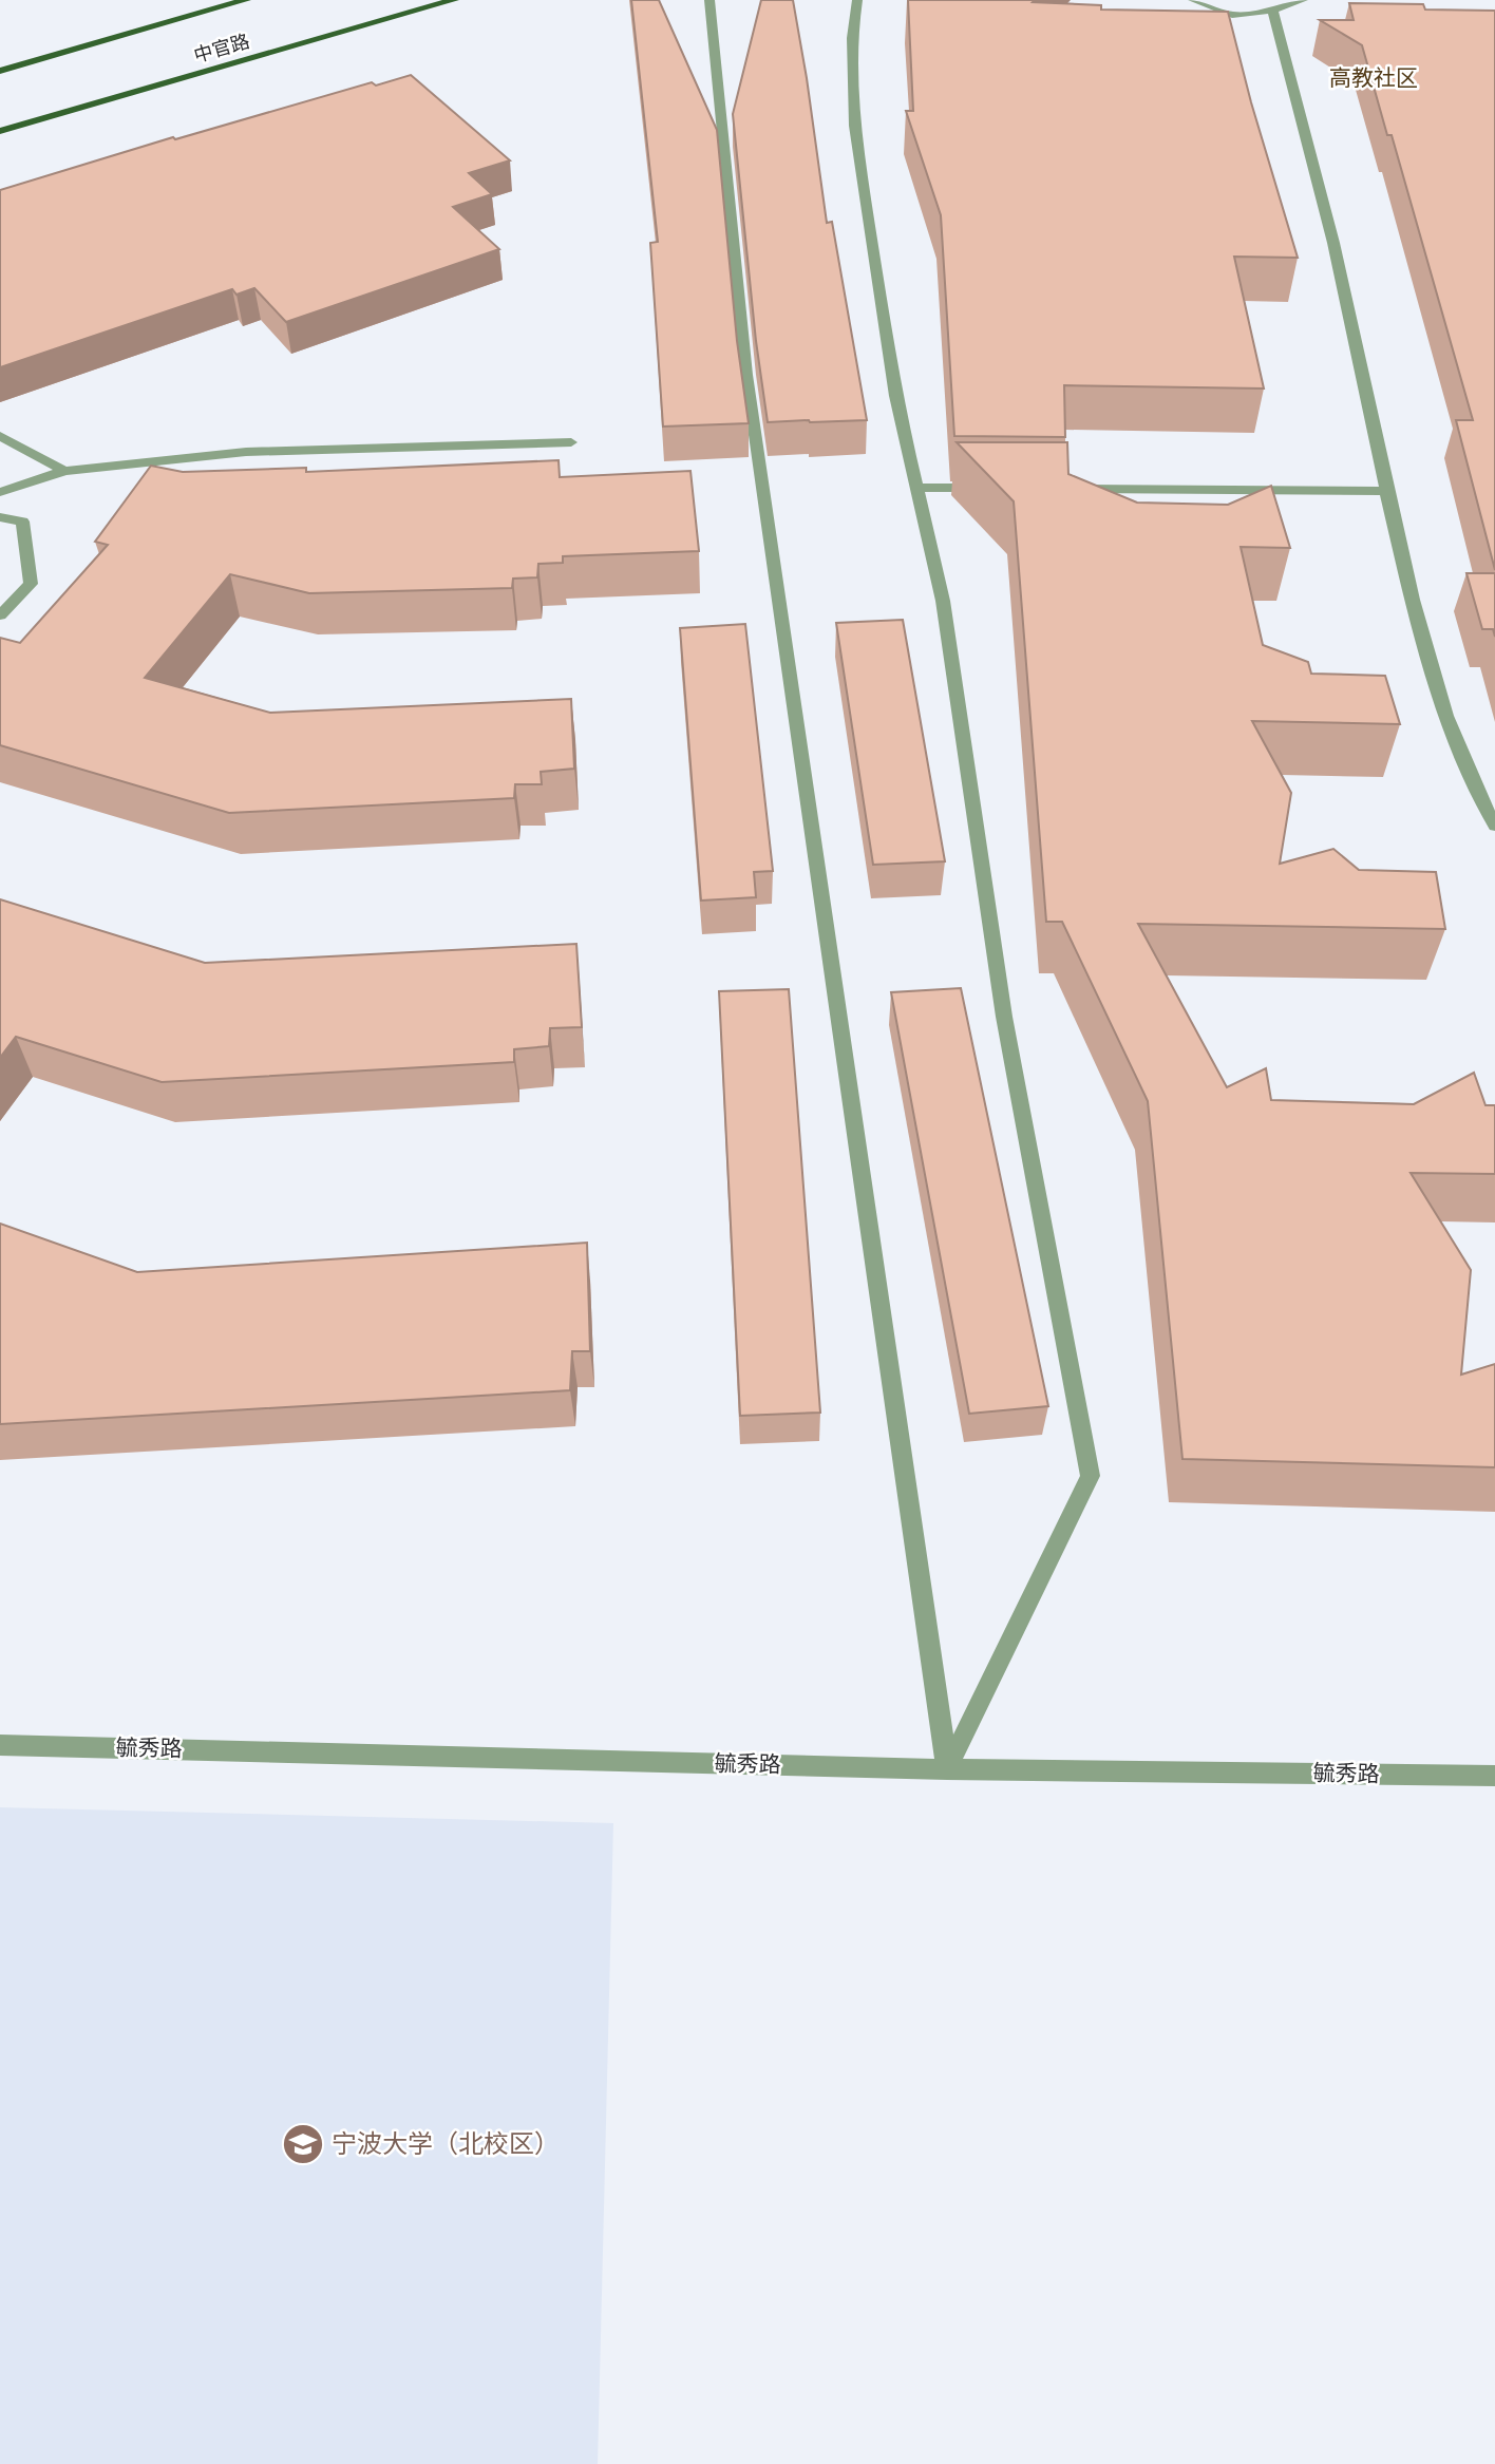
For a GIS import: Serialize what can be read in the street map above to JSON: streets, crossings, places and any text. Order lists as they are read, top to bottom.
{
  "streets": {
    "main road": ["中官路"],
    "street": ["毓秀路"]
  },
  "districts": ["高教社区"],
  "places": {
    "school or university": ["宁波大学（北校区）"]
  }
}
